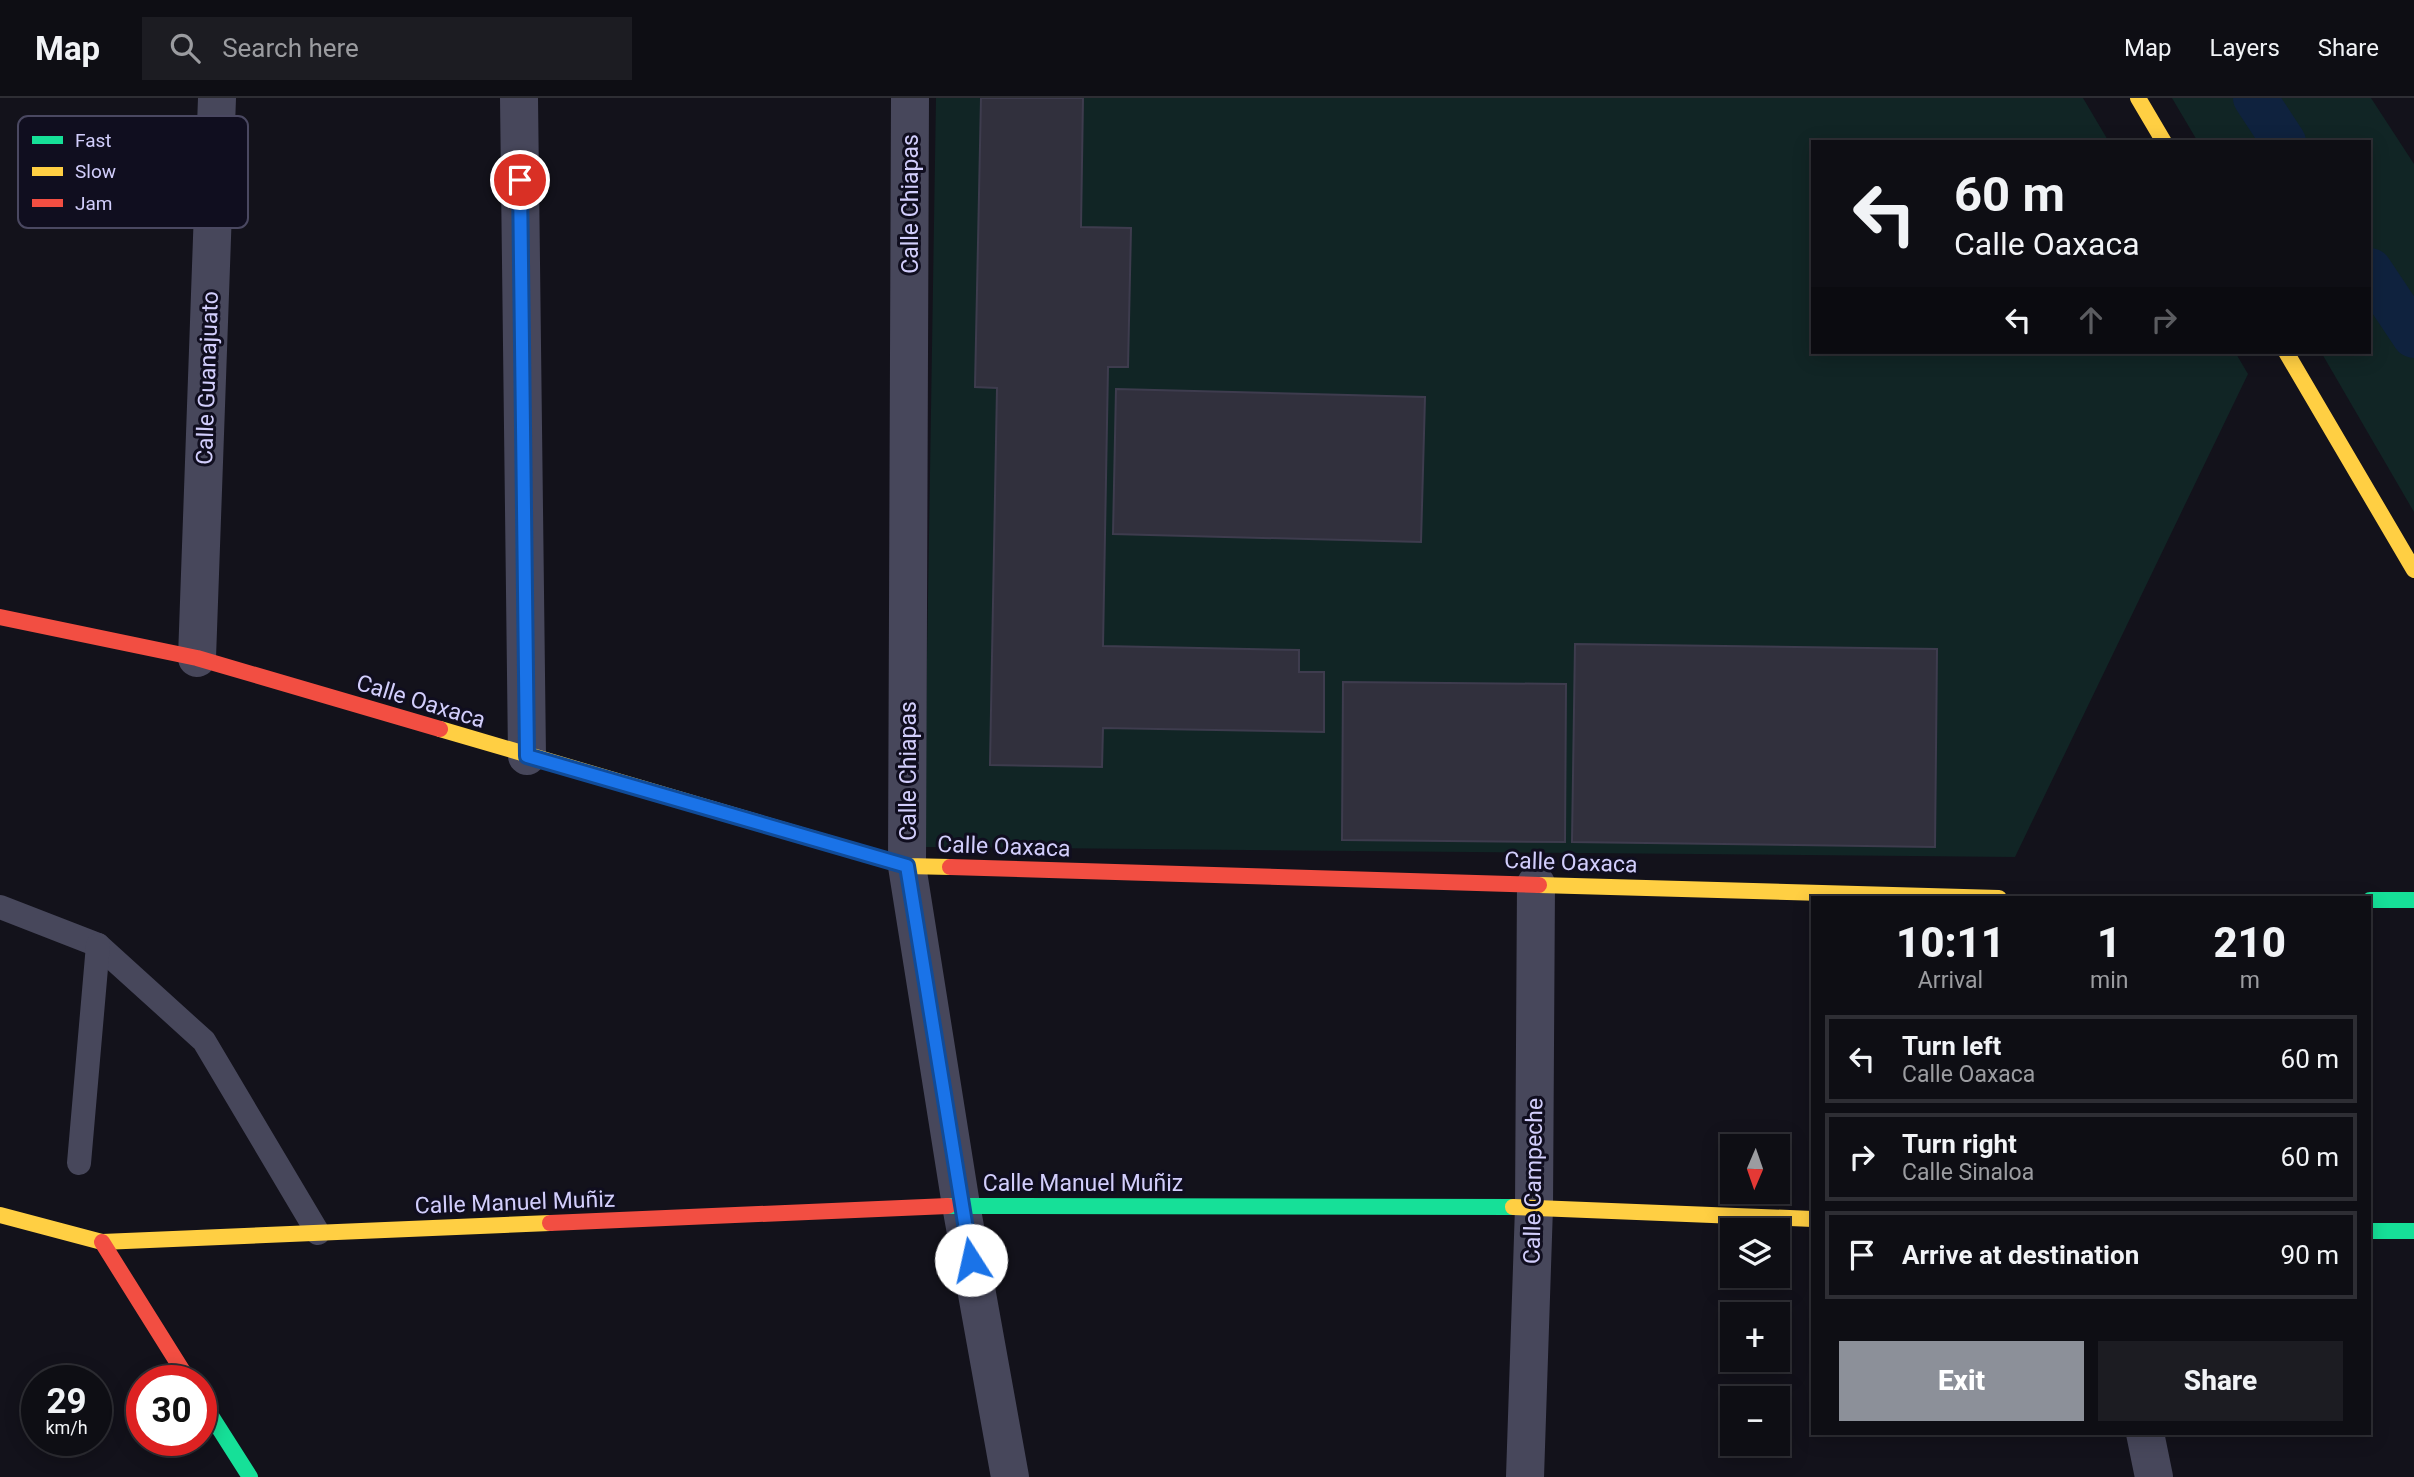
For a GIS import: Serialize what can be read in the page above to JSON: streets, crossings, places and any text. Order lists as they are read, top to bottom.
{
  "streets": {
    "street": [
      "Calle Chiapas",
      "Calle Guanajuato",
      "Calle Oaxaca",
      "Calle Campeche",
      "Calle Manuel Muñiz"
    ]
  },
  "crossings": [
    ["Calle Chiapas", "Calle Oaxaca"],
    ["Calle Chiapas", "Calle Manuel Muñiz"],
    ["Calle Guanajuato", "Calle Oaxaca"],
    ["Calle Oaxaca", "Calle Campeche"],
    ["Calle Campeche", "Calle Manuel Muñiz"]
  ],
  "legend": ["Fast", "Slow", "Jam"],
  "north": "bottom",
  "page": {
    "header": "Map",
    "search": "Search here",
    "nav": ["Map", "Layers", "Share"],
    "turn": ["60 m", "Calle Oaxaca"],
    "eta": [
      "10:11",
      "Arrival",
      "1",
      "min",
      "210",
      "m"
    ],
    "list": [
      {
        "name": "Turn left",
        "note": "Calle Oaxaca",
        "value": "60 m"
      },
      {
        "name": "Turn right",
        "note": "Calle Sinaloa",
        "value": "60 m"
      },
      {
        "name": "Arrive at destination",
        "value": "90 m"
      }
    ],
    "map_buttons": ["+", "−"],
    "buttons": ["Exit", "Share"],
    "speed": "29 km/h",
    "limit": "30"
  }
}
